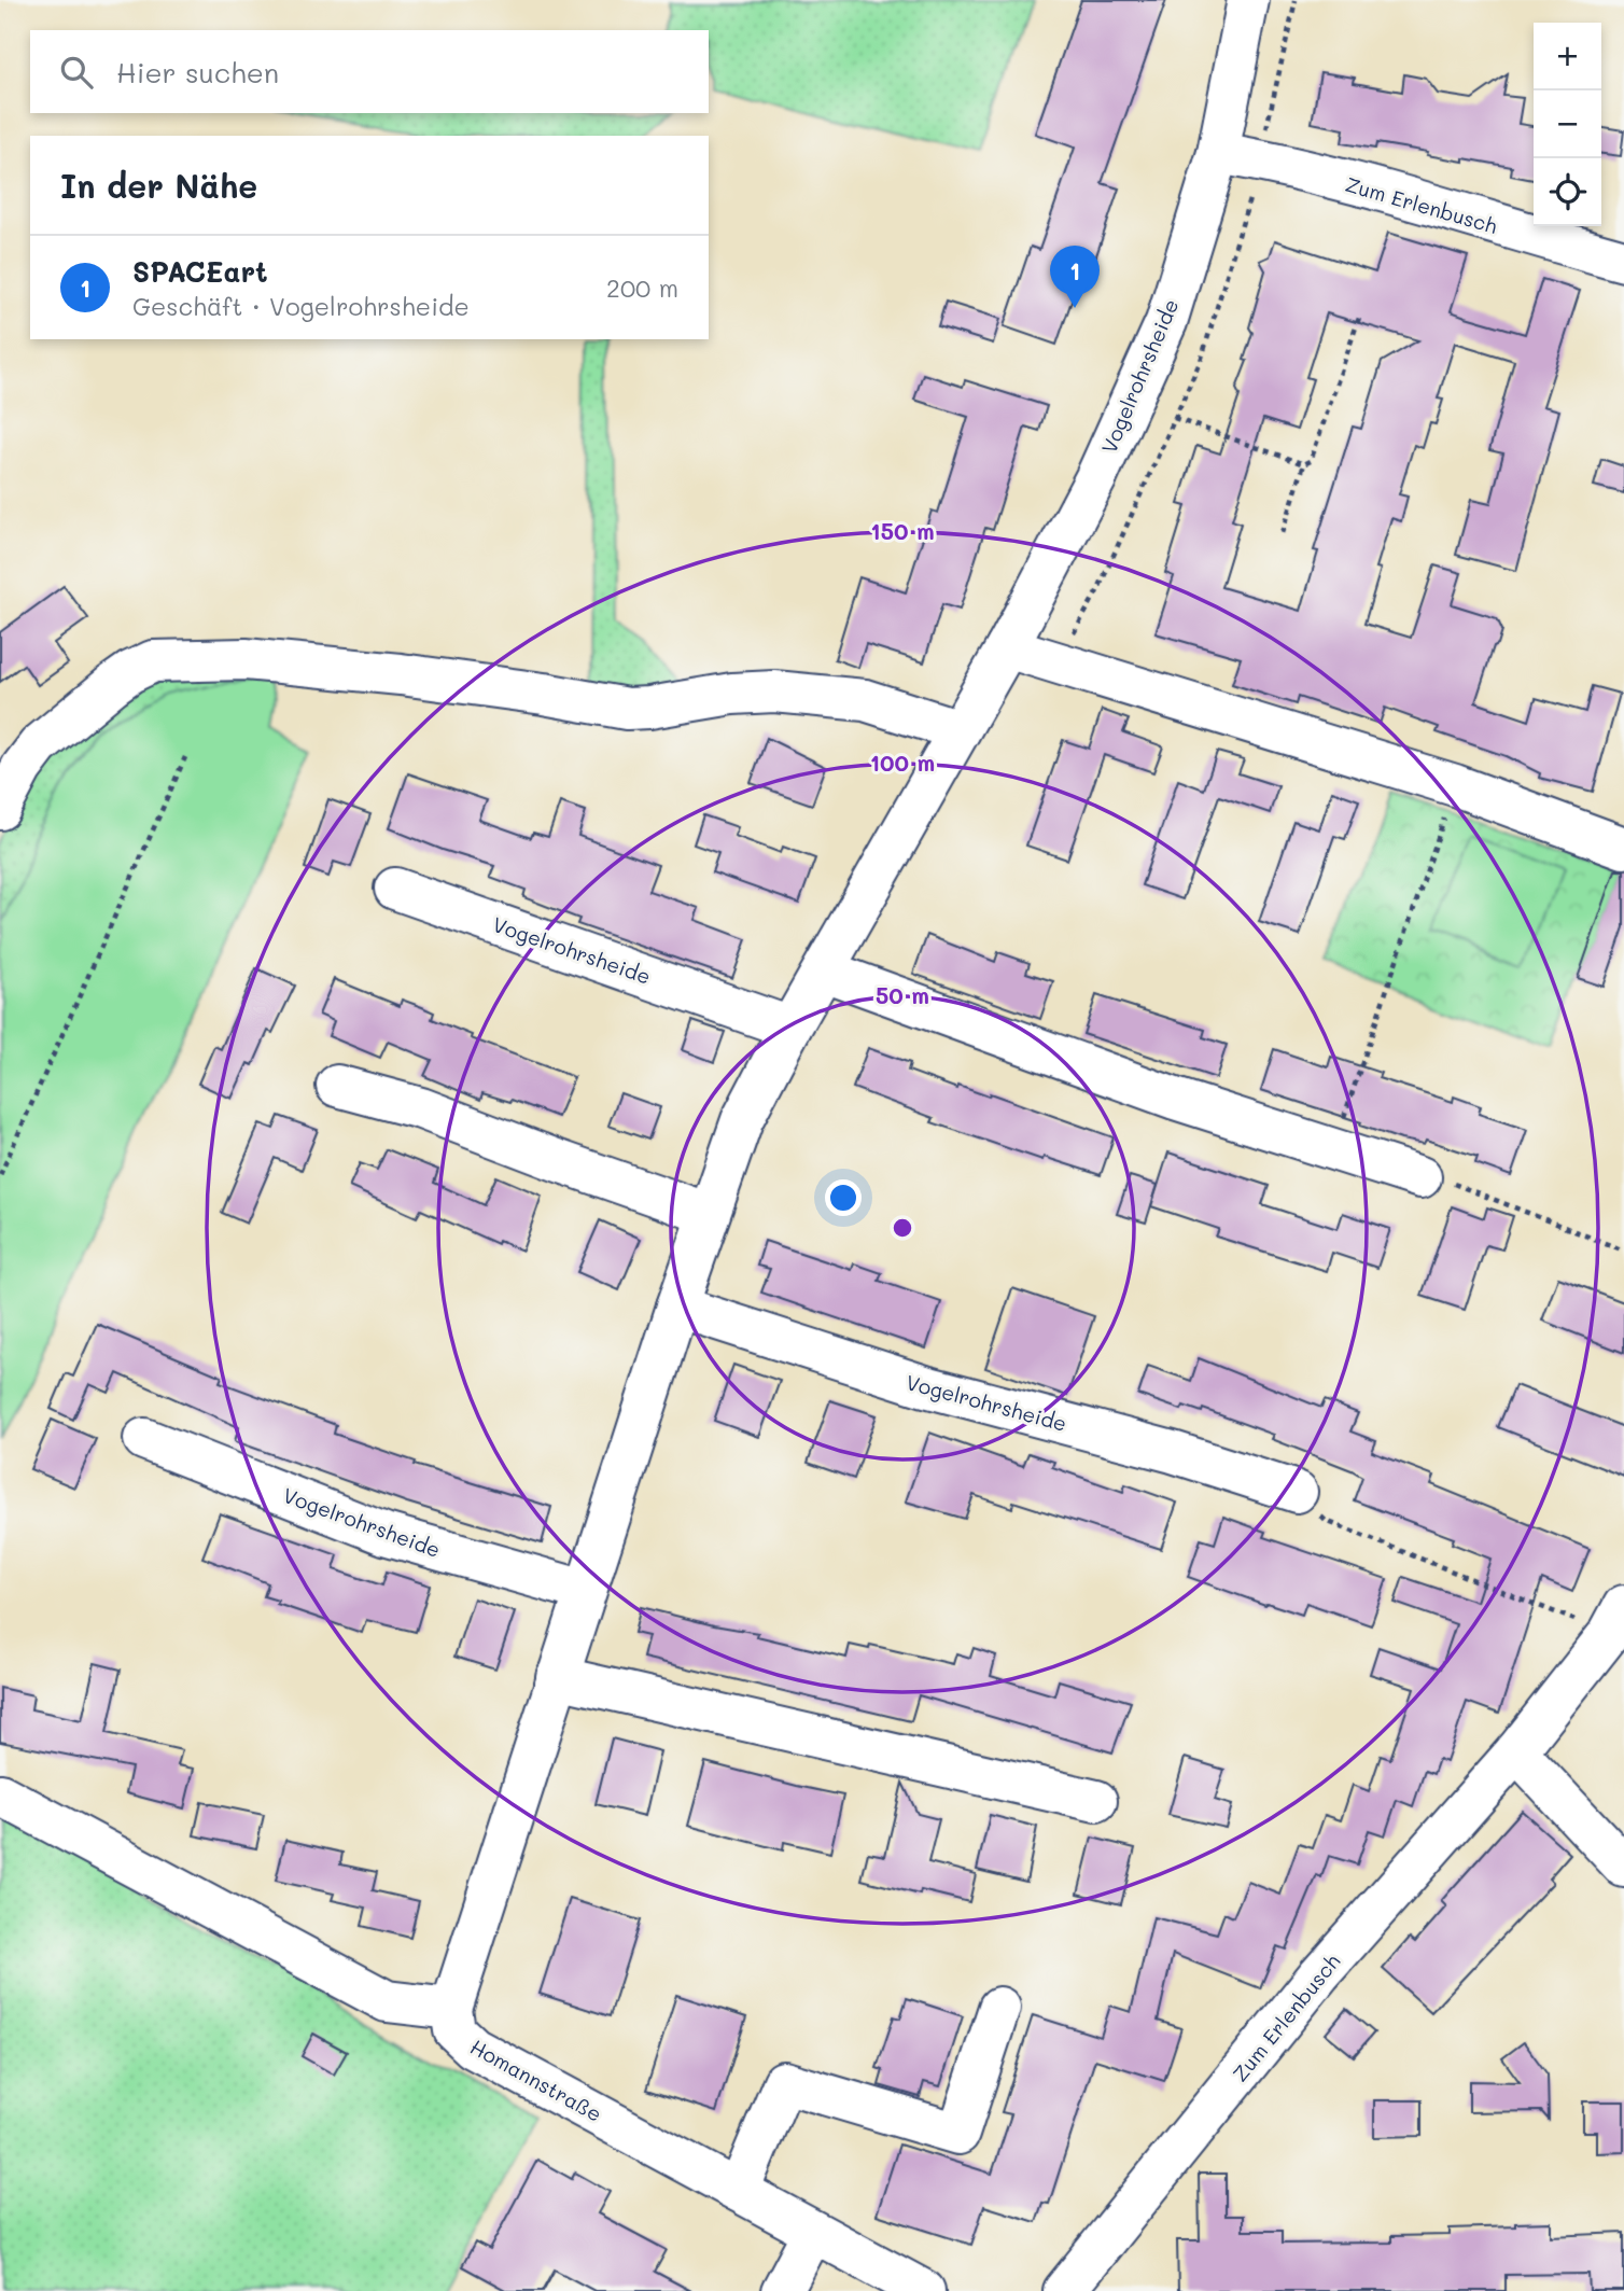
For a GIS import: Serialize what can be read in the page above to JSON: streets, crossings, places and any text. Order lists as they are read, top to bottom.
{
  "streets": {
    "street": ["Zum Erlenbusch", "Vogelrohrsheide", "Homannstraße"]
  },
  "crossings": [
    ["Zum Erlenbusch", "Vogelrohrsheide"],
    ["Vogelrohrsheide", "Homannstraße"]
  ],
  "page": {
    "map_buttons": ["+", "−"],
    "search": "Hier suchen",
    "heading": "In der Nähe",
    "list": [
      {
        "mark": "1",
        "name": "SPACEart",
        "note": "Geschäft · Vogelrohrsheide",
        "value": "200 m"
      }
    ],
    "pins": "1"
  },
  "rings": ["150 m", "100 m", "50 m"]
}
